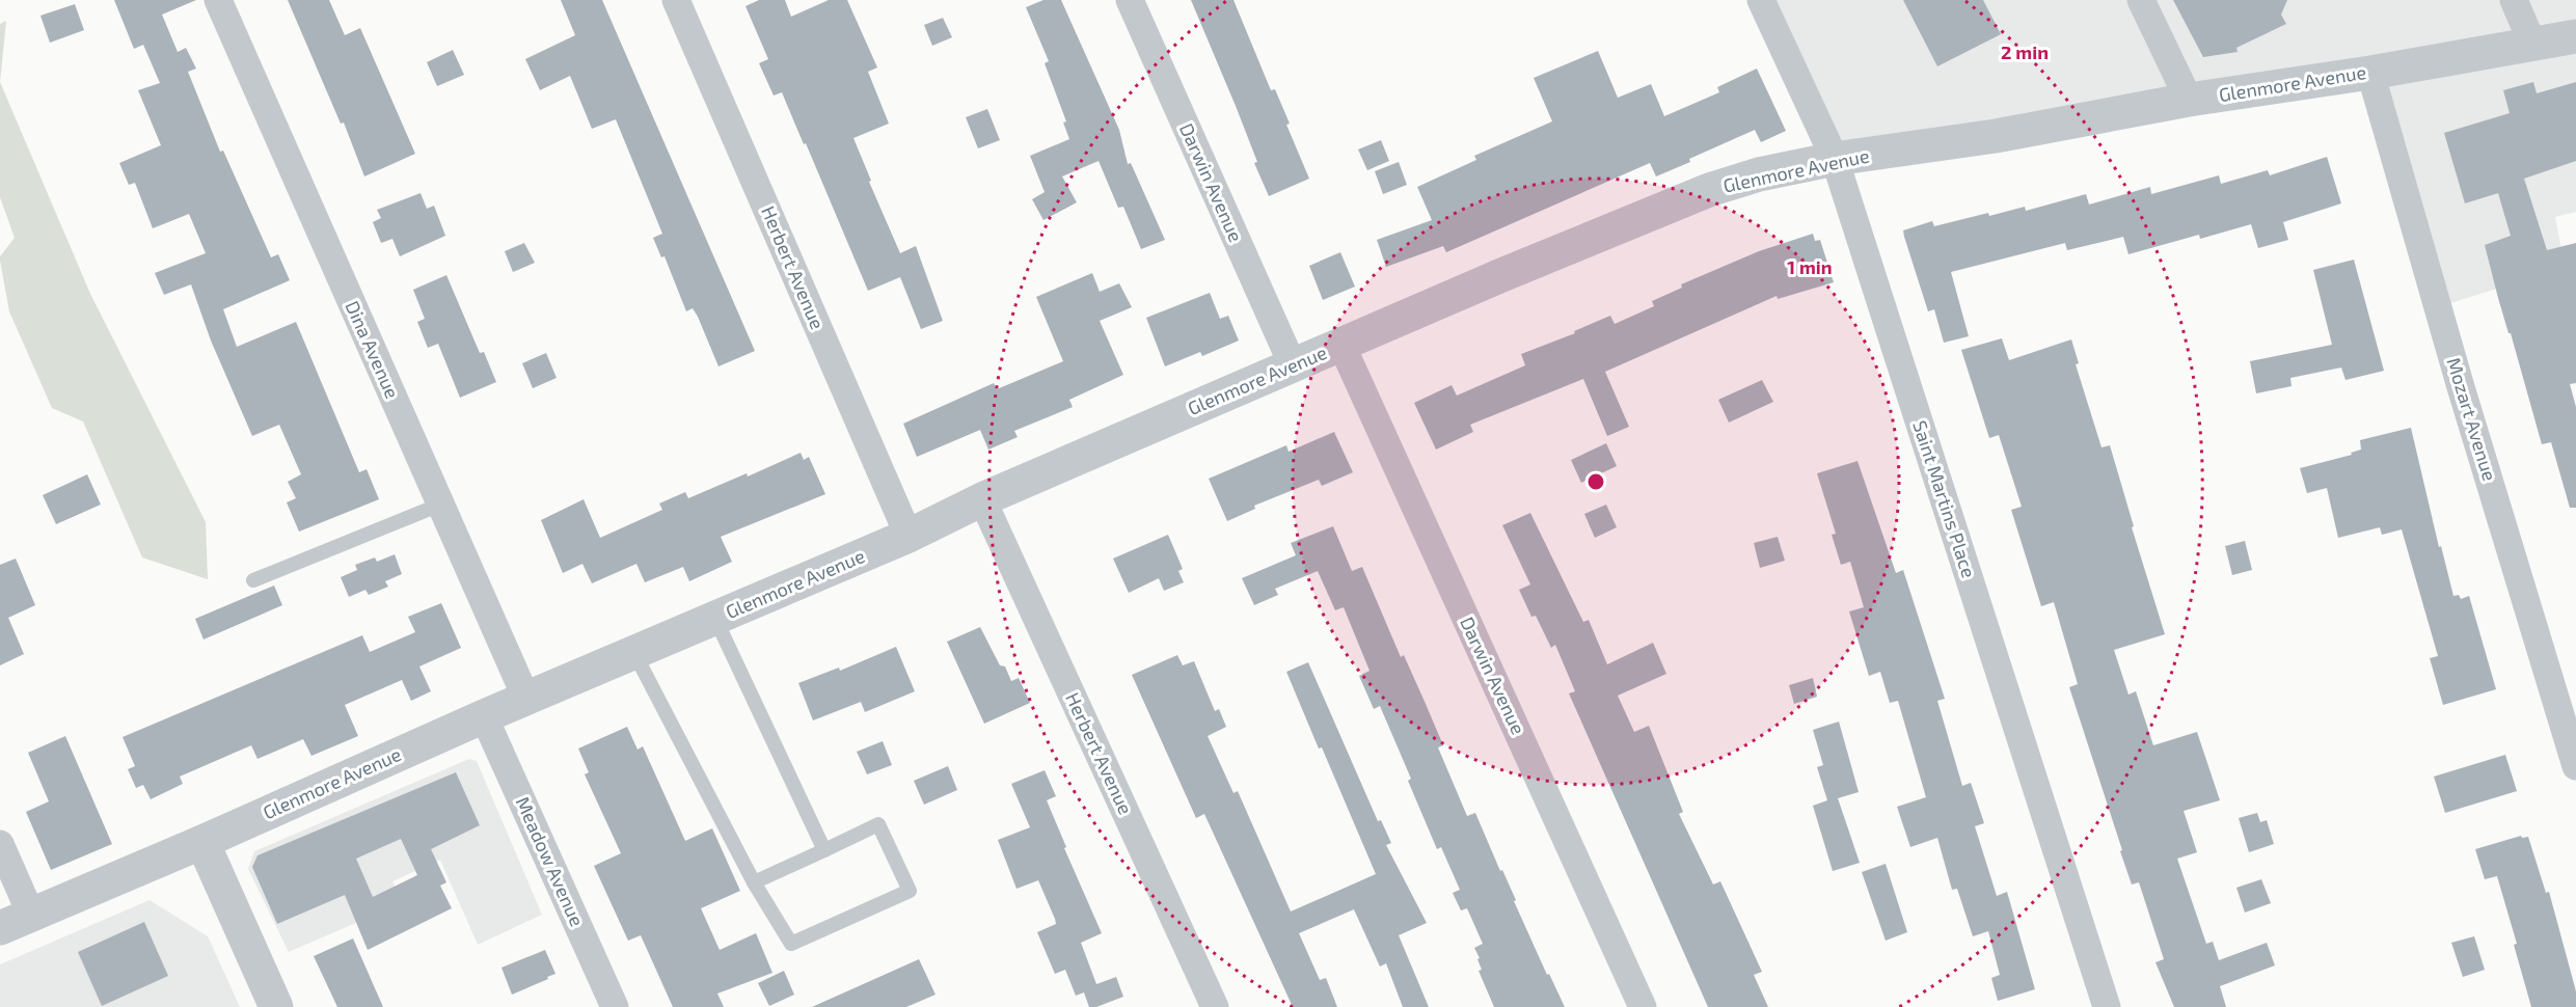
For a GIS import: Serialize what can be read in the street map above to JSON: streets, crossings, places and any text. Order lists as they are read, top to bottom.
{
  "streets": {
    "street": [
      "Glenmore Avenue",
      "Darwin Avenue",
      "Herbert Avenue",
      "Dina Avenue",
      "Mozart Avenue",
      "Saint Martins Place",
      "Meadow Avenue"
    ]
  },
  "crossings": [
    ["Glenmore Avenue", "Darwin Avenue"],
    ["Glenmore Avenue", "Herbert Avenue"],
    ["Glenmore Avenue", "Dina Avenue"],
    ["Glenmore Avenue", "Mozart Avenue"],
    ["Glenmore Avenue", "Saint Martins Place"],
    ["Glenmore Avenue", "Meadow Avenue"]
  ],
  "rings": ["2 min", "1 min"]
}
